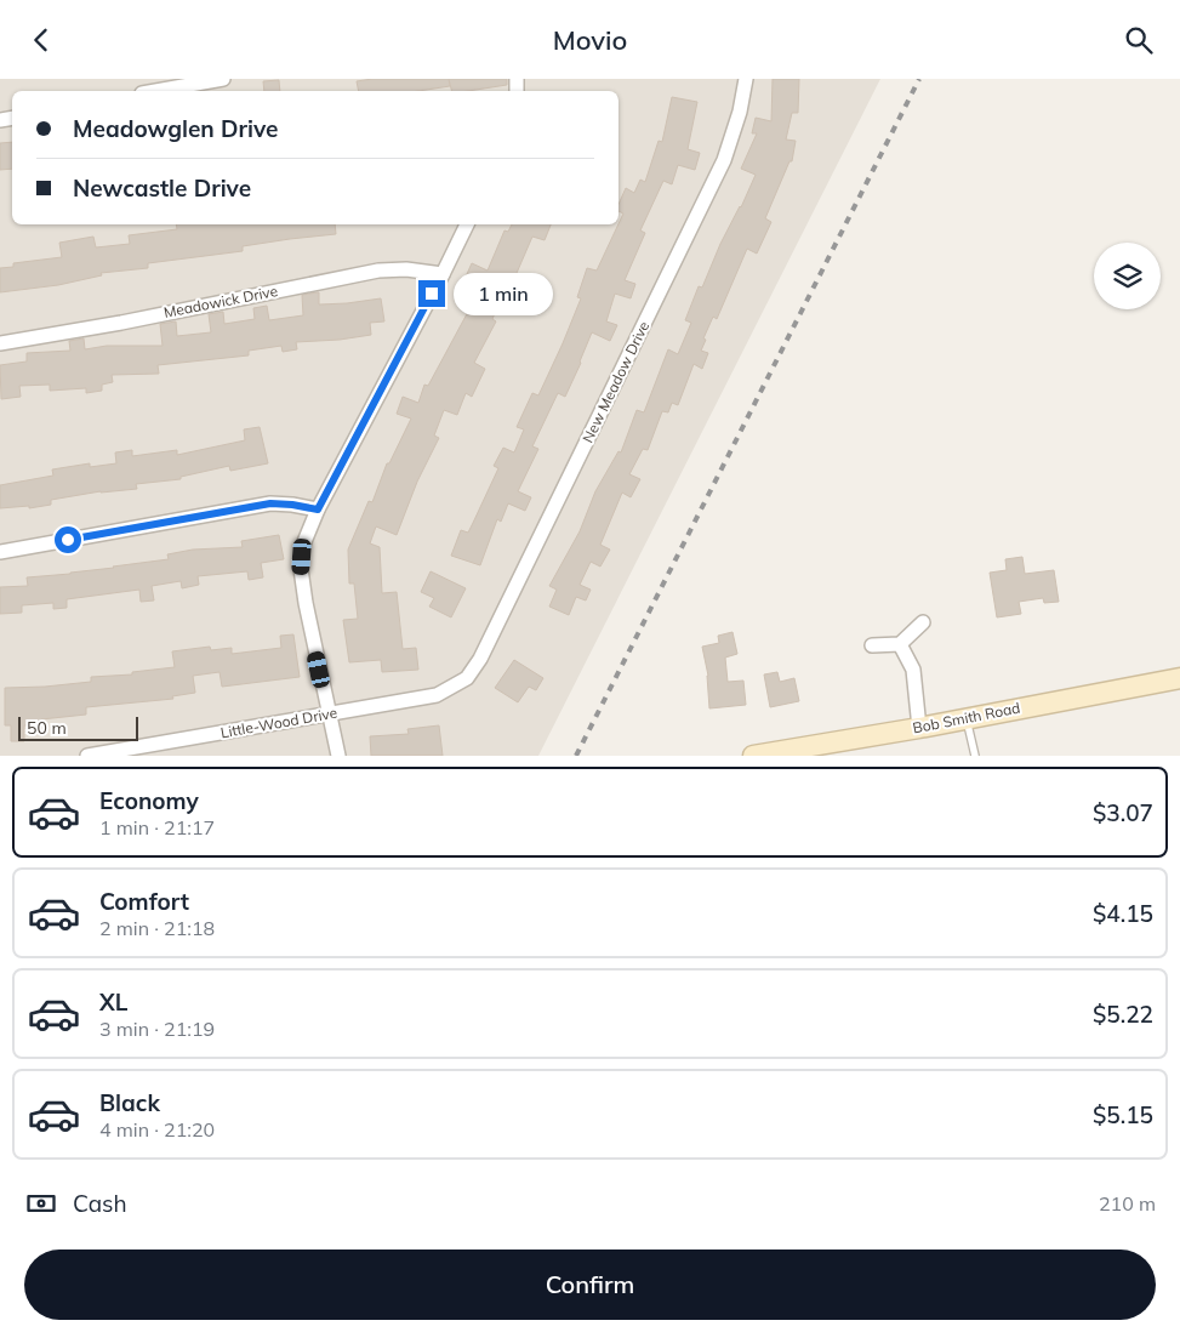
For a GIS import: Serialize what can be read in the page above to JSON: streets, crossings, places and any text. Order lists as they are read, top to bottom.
{
  "streets": {
    "street": [
      "Meadowick Drive",
      "New Meadow Drive",
      "Bob Smith Road",
      "Little-Wood Drive"
    ]
  },
  "crossings": [
    ["New Meadow Drive", "Little-Wood Drive"]
  ],
  "scale_bar": "50 m",
  "page": {
    "header": "Movio",
    "banner": ["Meadowglen Drive", "Newcastle Drive"],
    "bubble": "1 min",
    "scale": "50 m",
    "list": [
      {
        "name": "Economy",
        "note": "1 min · 21:17",
        "value": "$3.07"
      },
      {
        "name": "Comfort",
        "note": "2 min · 21:18",
        "value": "$4.15"
      },
      {
        "name": "XL",
        "note": "3 min · 21:19",
        "value": "$5.22"
      },
      {
        "name": "Black",
        "note": "4 min · 21:20",
        "value": "$5.15"
      }
    ],
    "pay": ["Cash", "210 m"],
    "buttons": "Confirm"
  }
}
